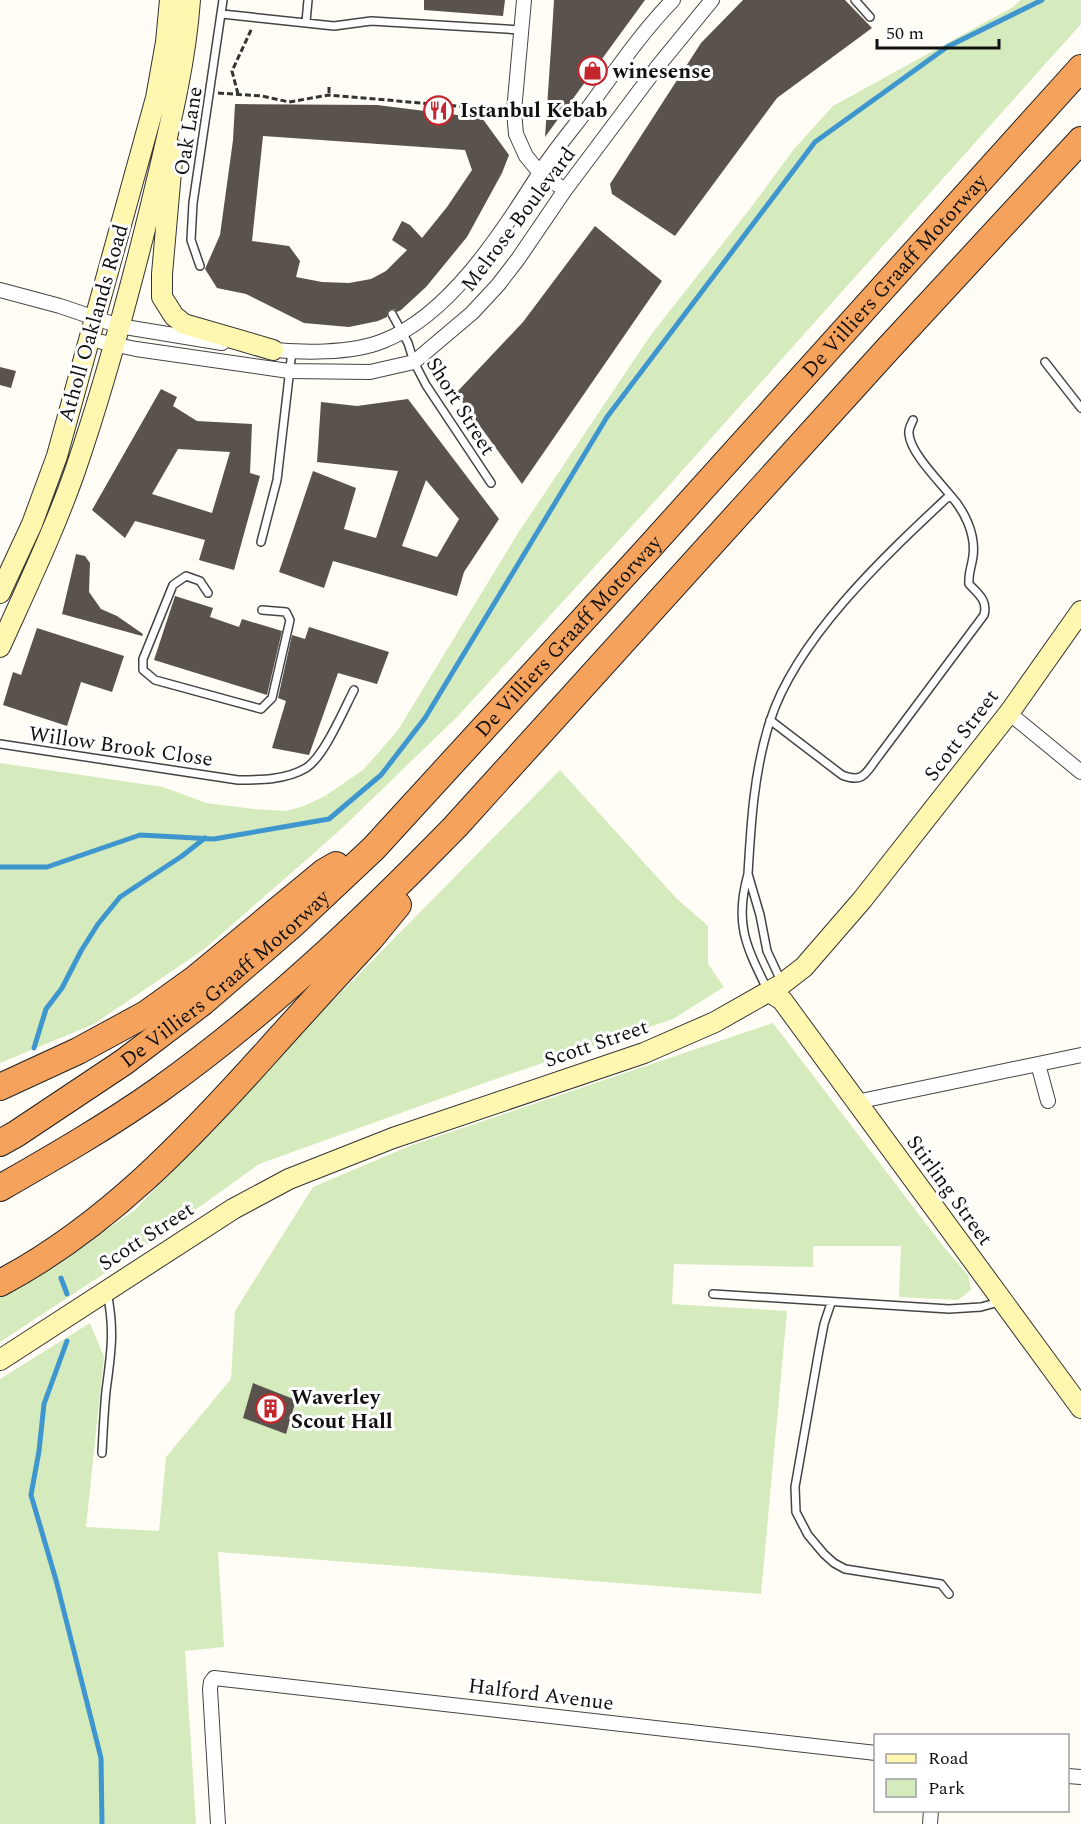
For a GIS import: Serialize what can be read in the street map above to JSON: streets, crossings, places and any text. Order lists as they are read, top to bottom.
{
  "streets": {
    "highway": ["De Villiers Graaff Motorway"],
    "street": [
      "Melrose Boulevard",
      "Atholl Oaklands Road",
      "Scott Street",
      "Stirling Street",
      "Halford Avenue"
    ],
    "lane": ["Oak Lane", "Short Street", "Willow Brook Close"]
  },
  "crossings": [
    ["Melrose Boulevard", "Atholl Oaklands Road"],
    ["Melrose Boulevard", "Short Street"],
    ["Scott Street", "Stirling Street"]
  ],
  "places": {
    "shop": ["winesense"],
    "restaurant": ["Istanbul Kebab"],
    "building": ["Waverley Scout Hall"]
  },
  "legend": ["Road", "Park"],
  "scale_bar": "50 m"
}
